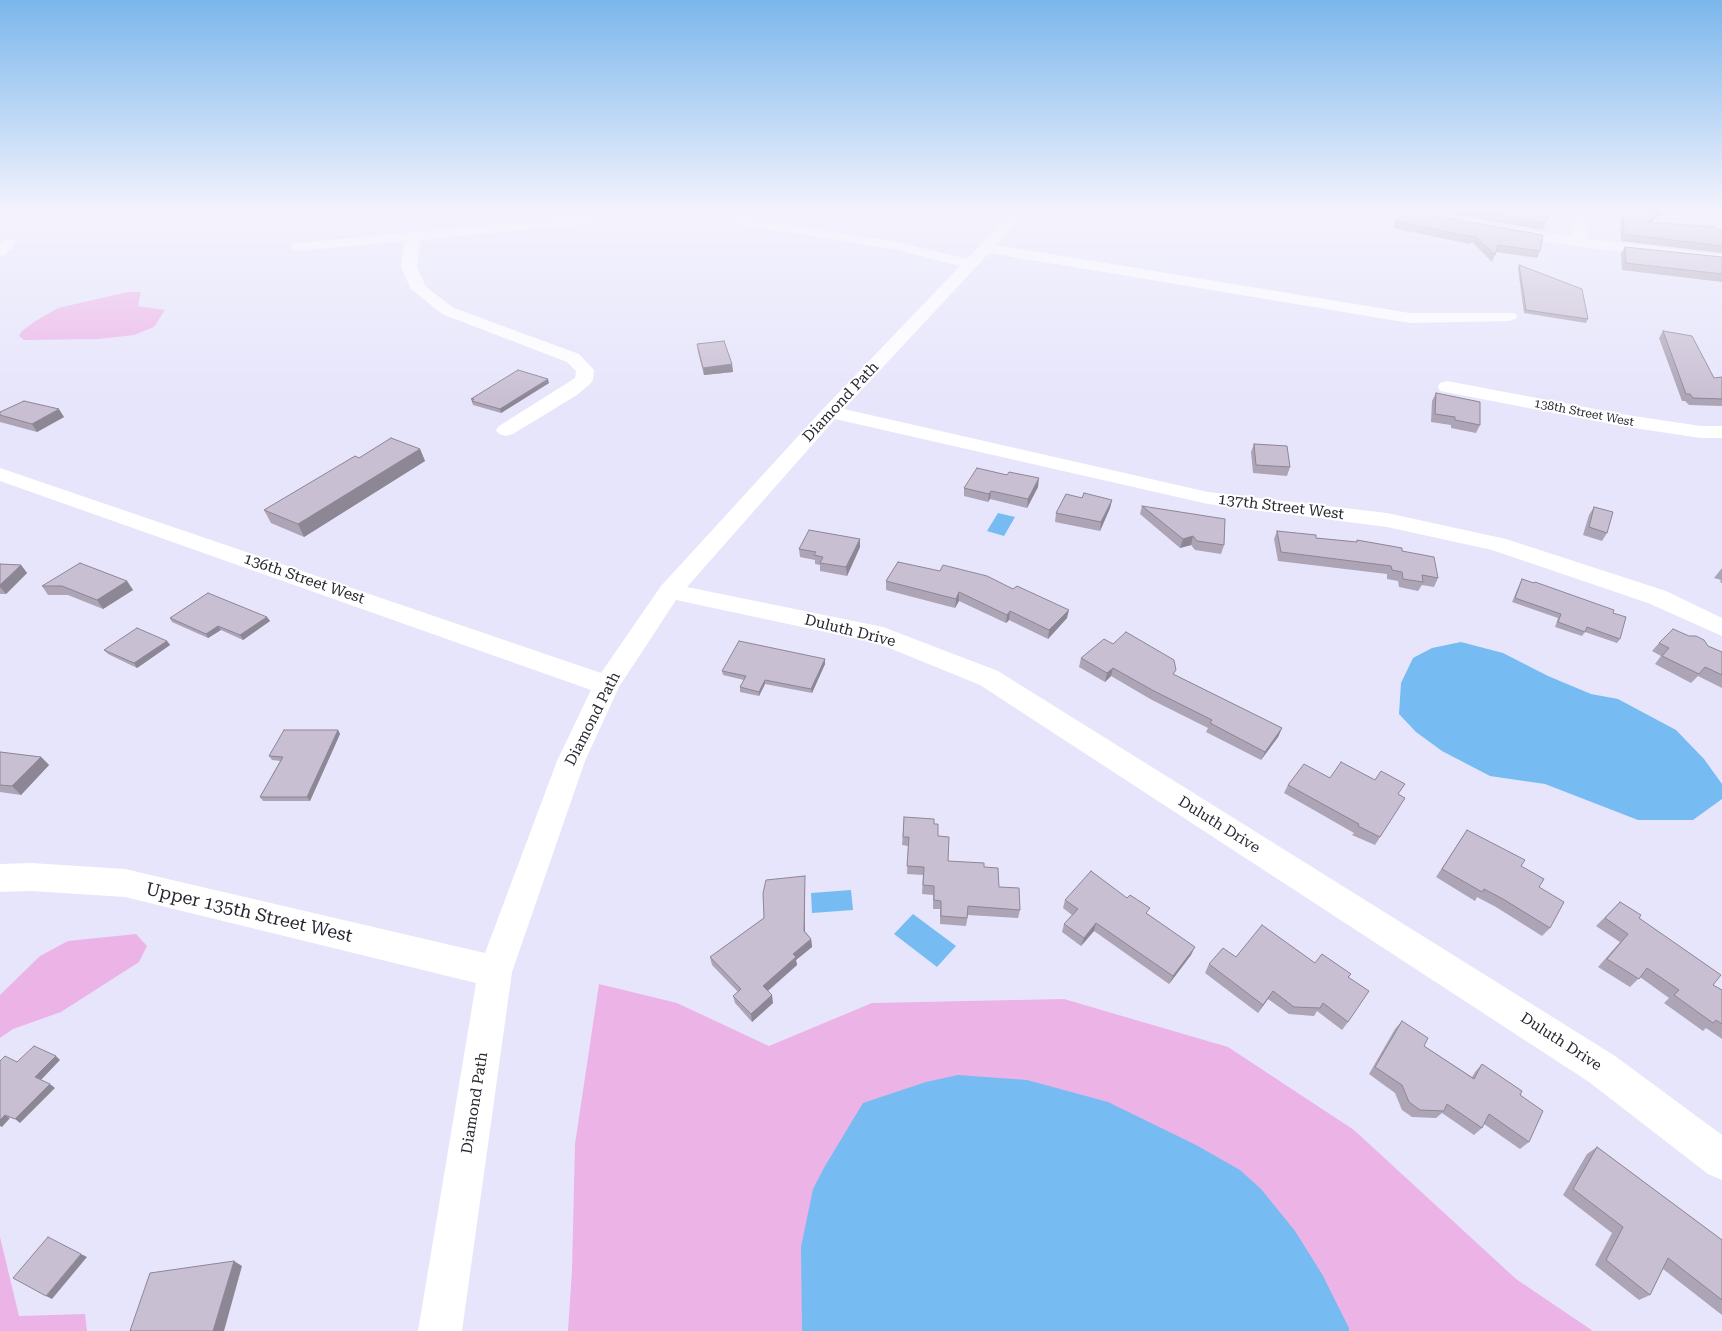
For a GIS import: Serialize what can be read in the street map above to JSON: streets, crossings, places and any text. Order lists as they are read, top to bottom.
{
  "streets": {
    "street": [
      "Diamond Path",
      "138th Street West",
      "137th Street West",
      "136th Street West",
      "Duluth Drive",
      "Upper 135th Street West"
    ]
  },
  "crossings": [
    ["Diamond Path", "137th Street West"],
    ["Diamond Path", "136th Street West"],
    ["Diamond Path", "Duluth Drive"],
    ["Diamond Path", "Upper 135th Street West"]
  ]
}
